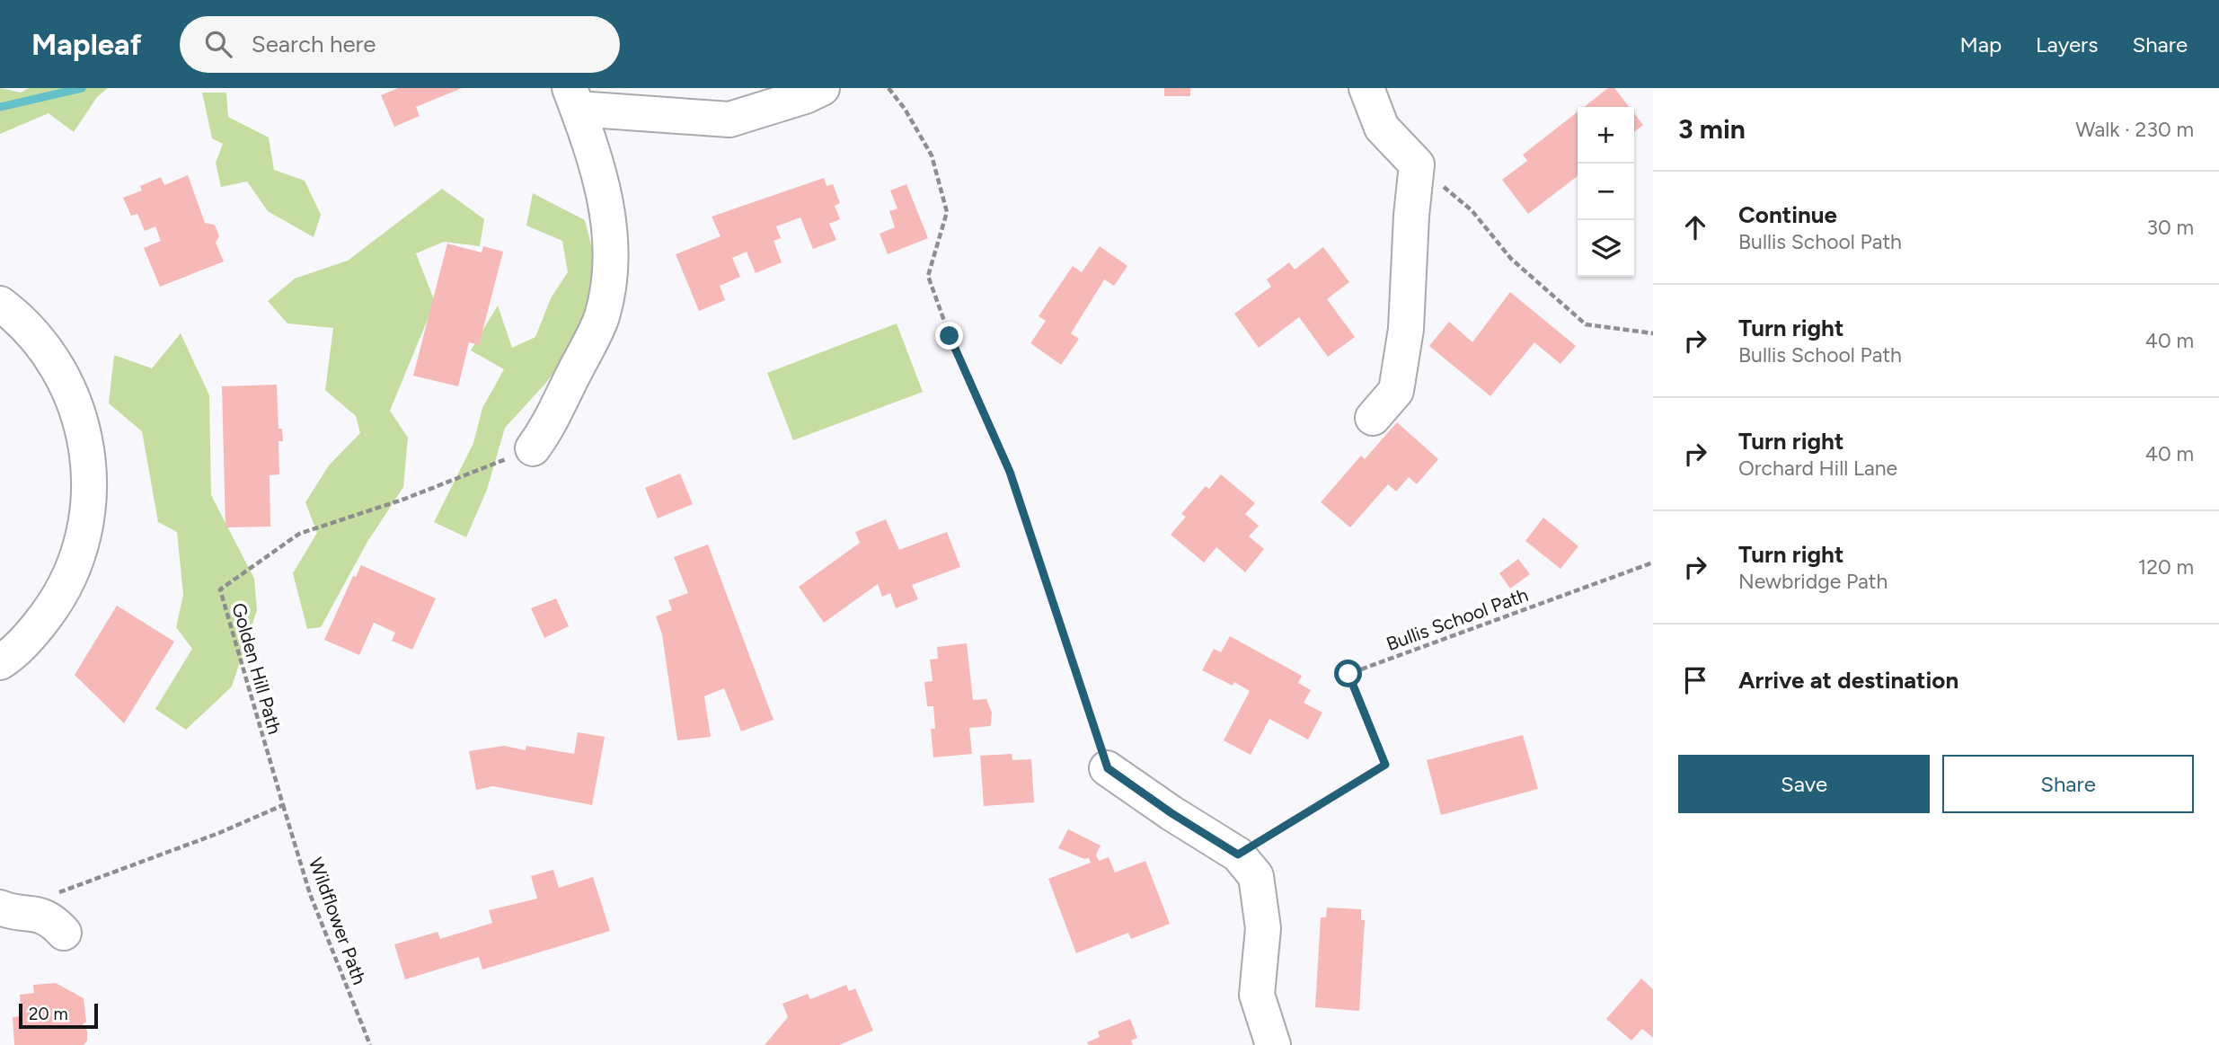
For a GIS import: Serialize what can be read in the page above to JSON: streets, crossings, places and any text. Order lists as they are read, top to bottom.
{
  "streets": {
    "path": ["Bullis School Path", "Golden Hill Path", "Wildflower Path"]
  },
  "crossings": [
    ["Golden Hill Path", "Wildflower Path"]
  ],
  "scale_bar": "20 m",
  "page": {
    "header": "Mapleaf",
    "search": "Search here",
    "nav": ["Map", "Layers", "Share"],
    "heading": ["3 min", "Walk · 230 m"],
    "map_buttons": ["+", "−"],
    "list": [
      ["Continue", "Bullis School Path", "30 m"],
      ["Turn right", "Bullis School Path", "40 m"],
      ["Turn right", "Orchard Hill Lane", "40 m"],
      ["Turn right", "Newbridge Path", "120 m"],
      "Arrive at destination"
    ],
    "buttons": ["Save", "Share"],
    "scale": "20 m"
  }
}
